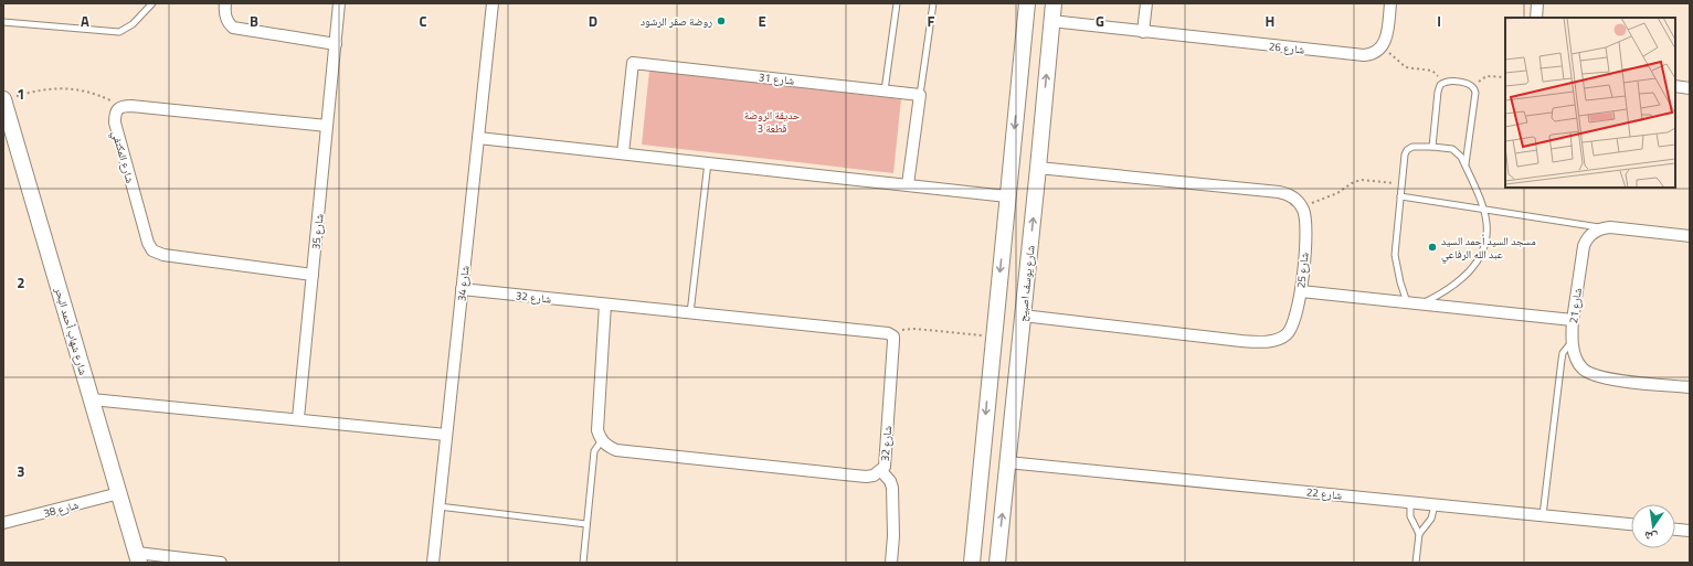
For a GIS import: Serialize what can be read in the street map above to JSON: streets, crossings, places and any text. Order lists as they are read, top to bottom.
{
  "streets": {
    "street": [
      "شارع 26",
      "شارع 31",
      "شارع المكتفي",
      "شارع 35",
      "شارع 25",
      "شارع 34",
      "شارع يوسف اصبيح",
      "شارع 32",
      "شارع 21",
      "شارع شهاب أحمد البحر",
      "شارع 22",
      "شارع 38"
    ]
  },
  "crossings": [
    ["شارع 26", "شارع يوسف اصبيح"],
    ["شارع المكتفي", "شارع 35"],
    ["شارع 25", "شارع يوسف اصبيح"],
    ["شارع 34", "شارع 32"],
    ["شارع يوسف اصبيح", "شارع 22"],
    ["شارع شهاب أحمد البحر", "شارع 38"]
  ],
  "parks": ["حديقة الروضة قطعة 3"],
  "places": ["روضة صقر الرشود", "مسجد السيد أحمد السيد عبد الله الرفاعي"],
  "north": "bottom",
  "grid": {
    "columns": [
      "A",
      "B",
      "C",
      "D",
      "E",
      "F",
      "G",
      "H",
      "I"
    ],
    "rows": ["1", "2", "3"]
  }
}
